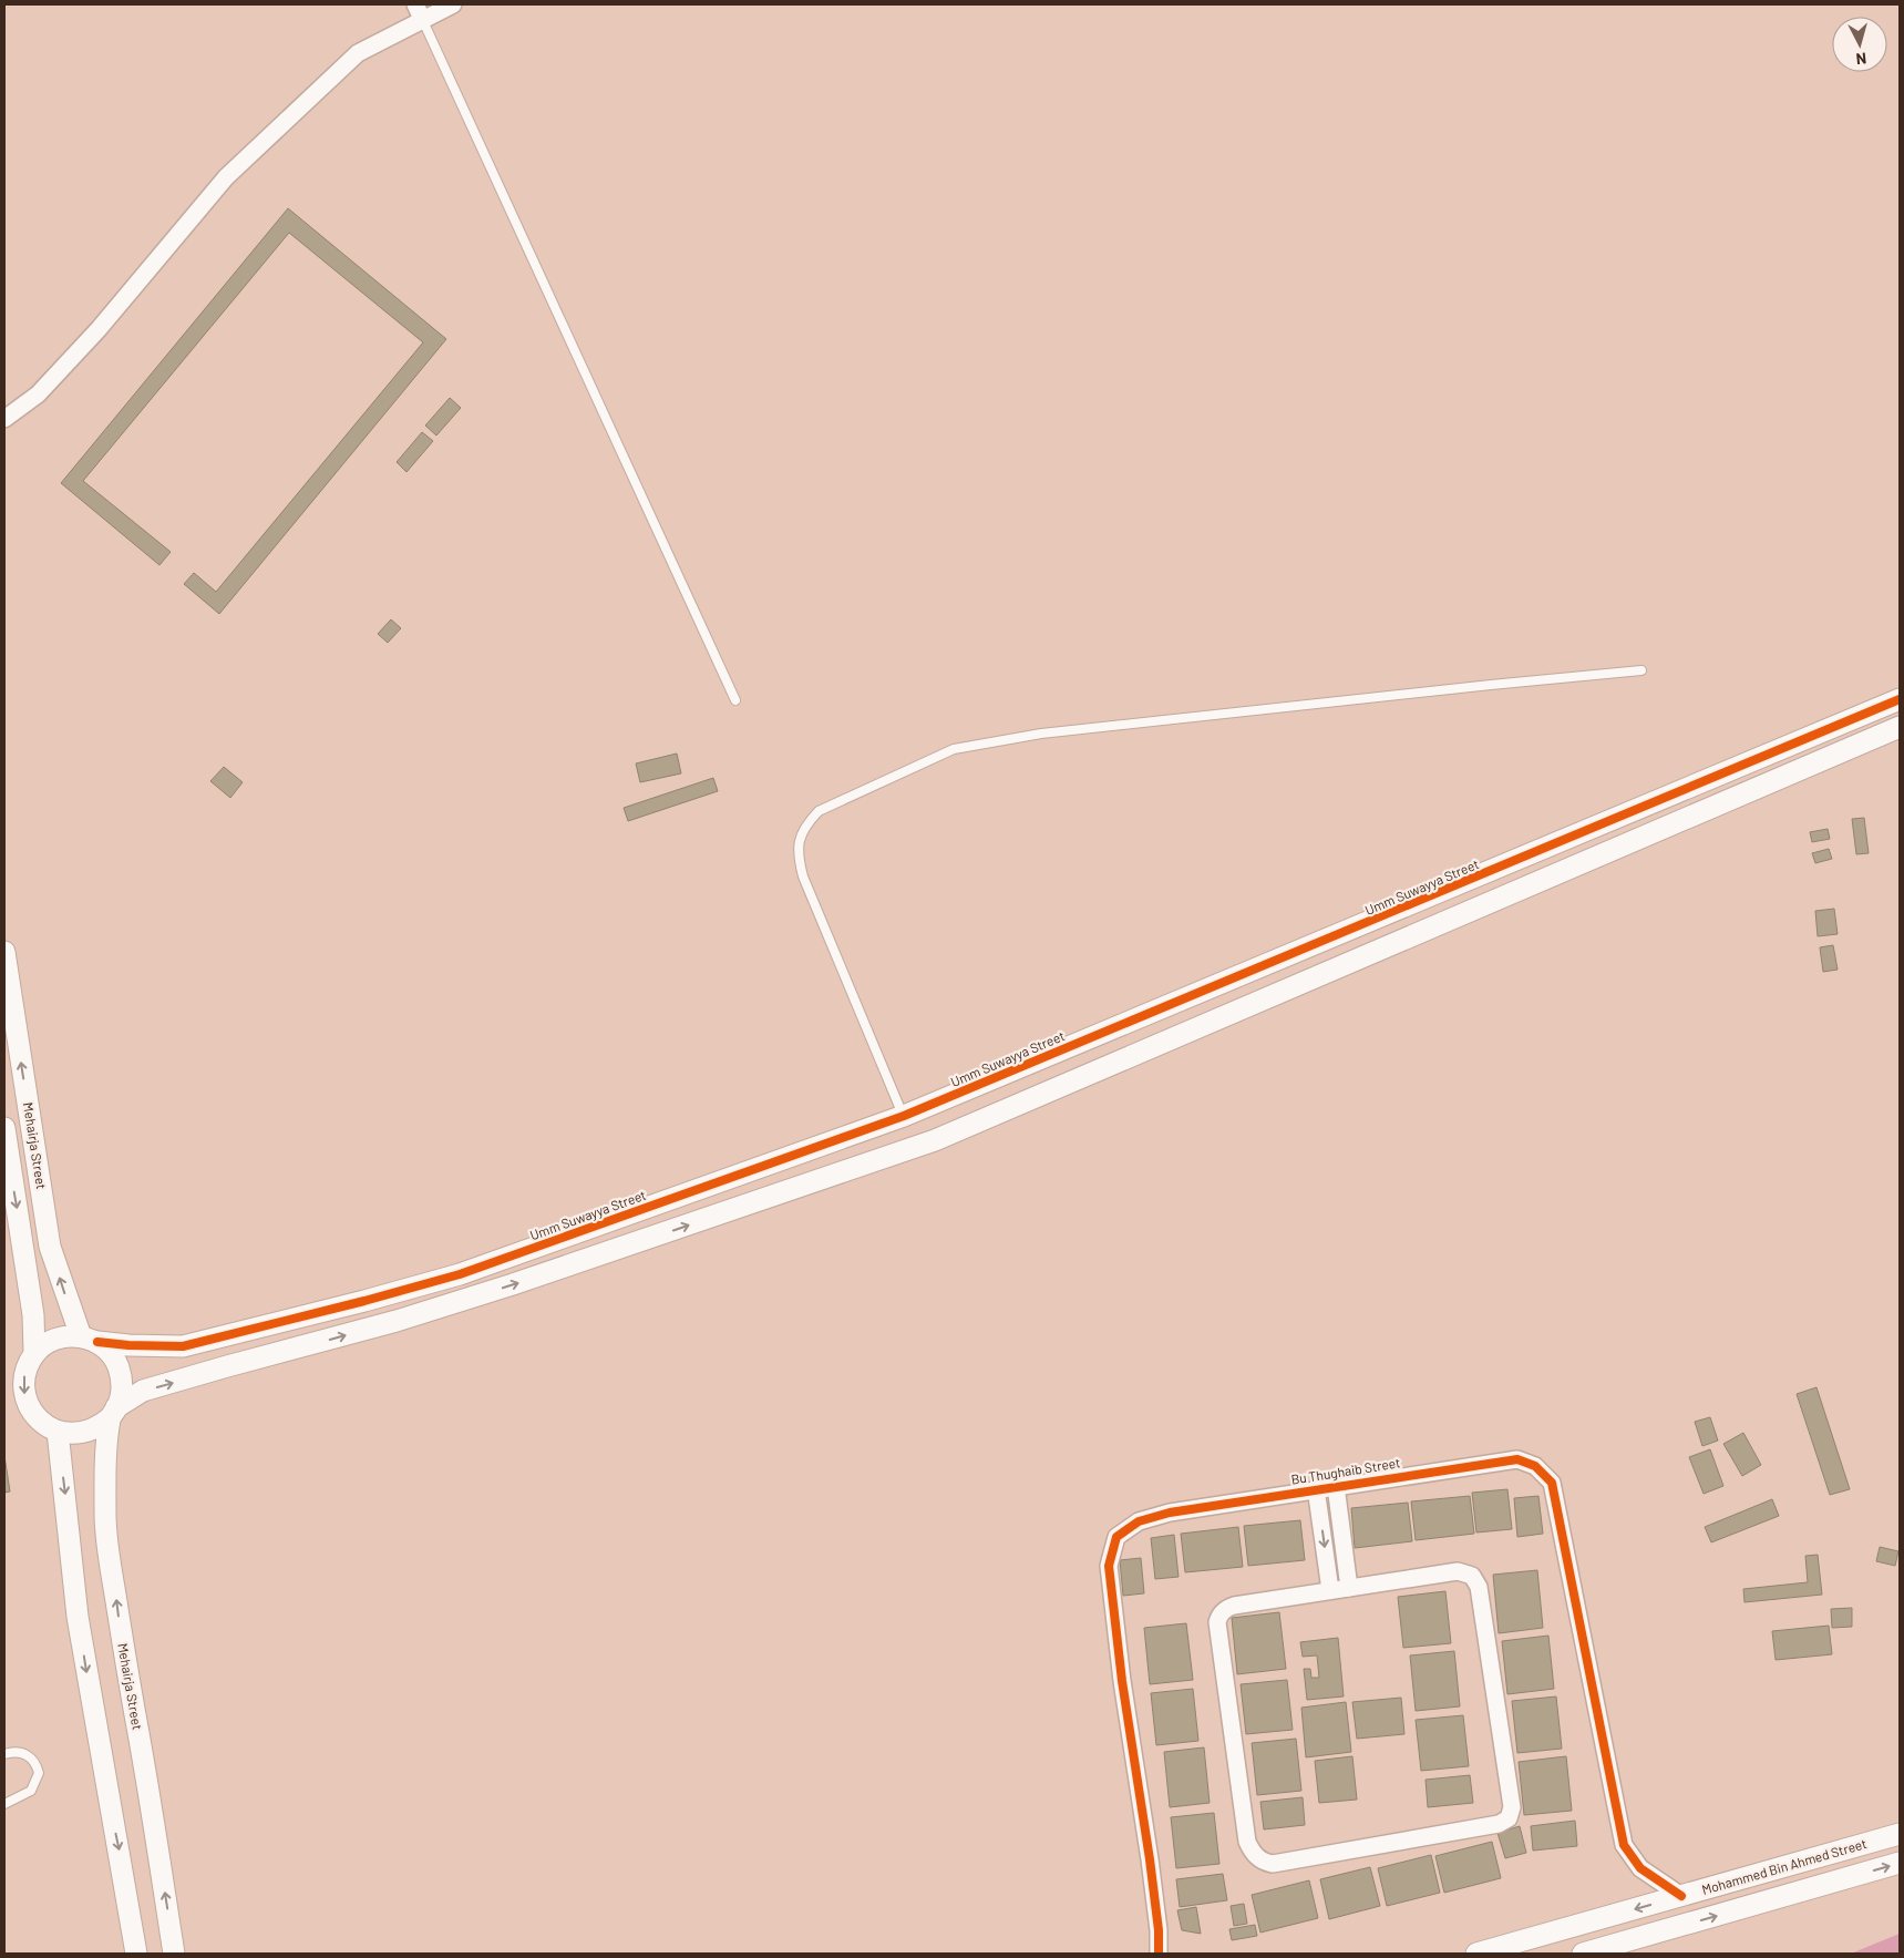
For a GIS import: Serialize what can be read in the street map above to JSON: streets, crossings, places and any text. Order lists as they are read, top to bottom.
{
  "streets": {
    "street": [
      "Umm Suwayya Street",
      "Mehairja Street",
      "Bu Thughaib Street",
      "Mohammed Bin Ahmed Street"
    ]
  },
  "crossings": [
    ["Umm Suwayya Street", "Mehairja Street"],
    ["Bu Thughaib Street", "Mohammed Bin Ahmed Street"]
  ],
  "north": "bottom"
}
